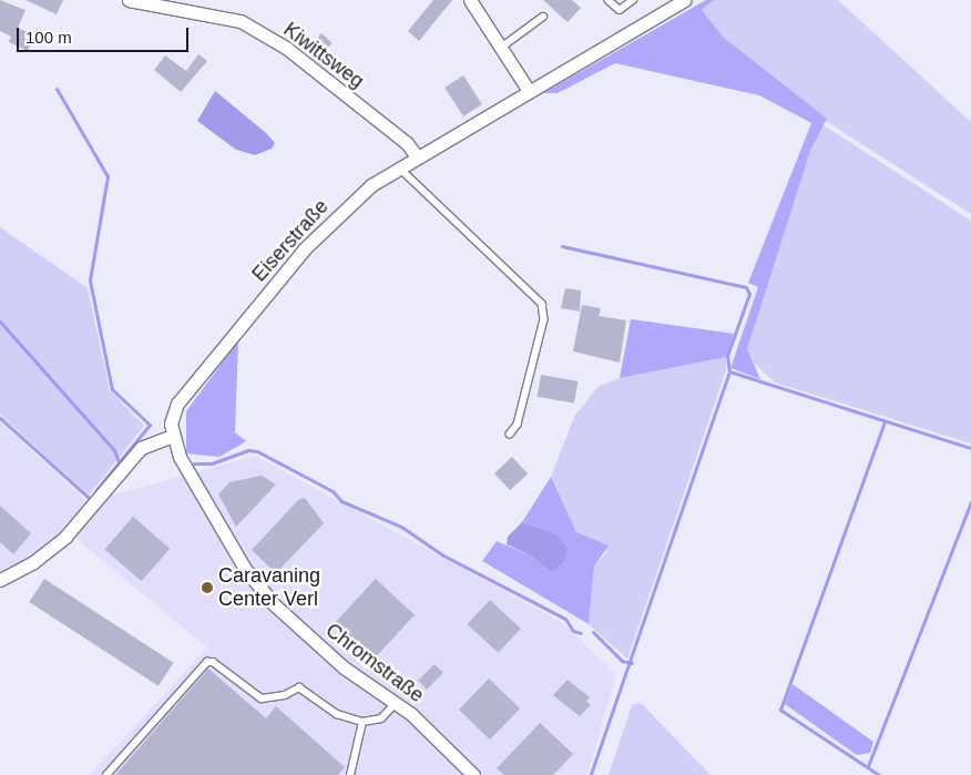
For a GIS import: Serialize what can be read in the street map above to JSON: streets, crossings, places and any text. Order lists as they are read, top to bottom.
{
  "streets": {
    "street": ["Kiwittsweg", "Eiserstraße", "Chromstraße"]
  },
  "crossings": [
    ["Kiwittsweg", "Eiserstraße"],
    ["Eiserstraße", "Chromstraße"]
  ],
  "places": ["Caravaning Center Verl"],
  "scale_bar": "100 m"
}
